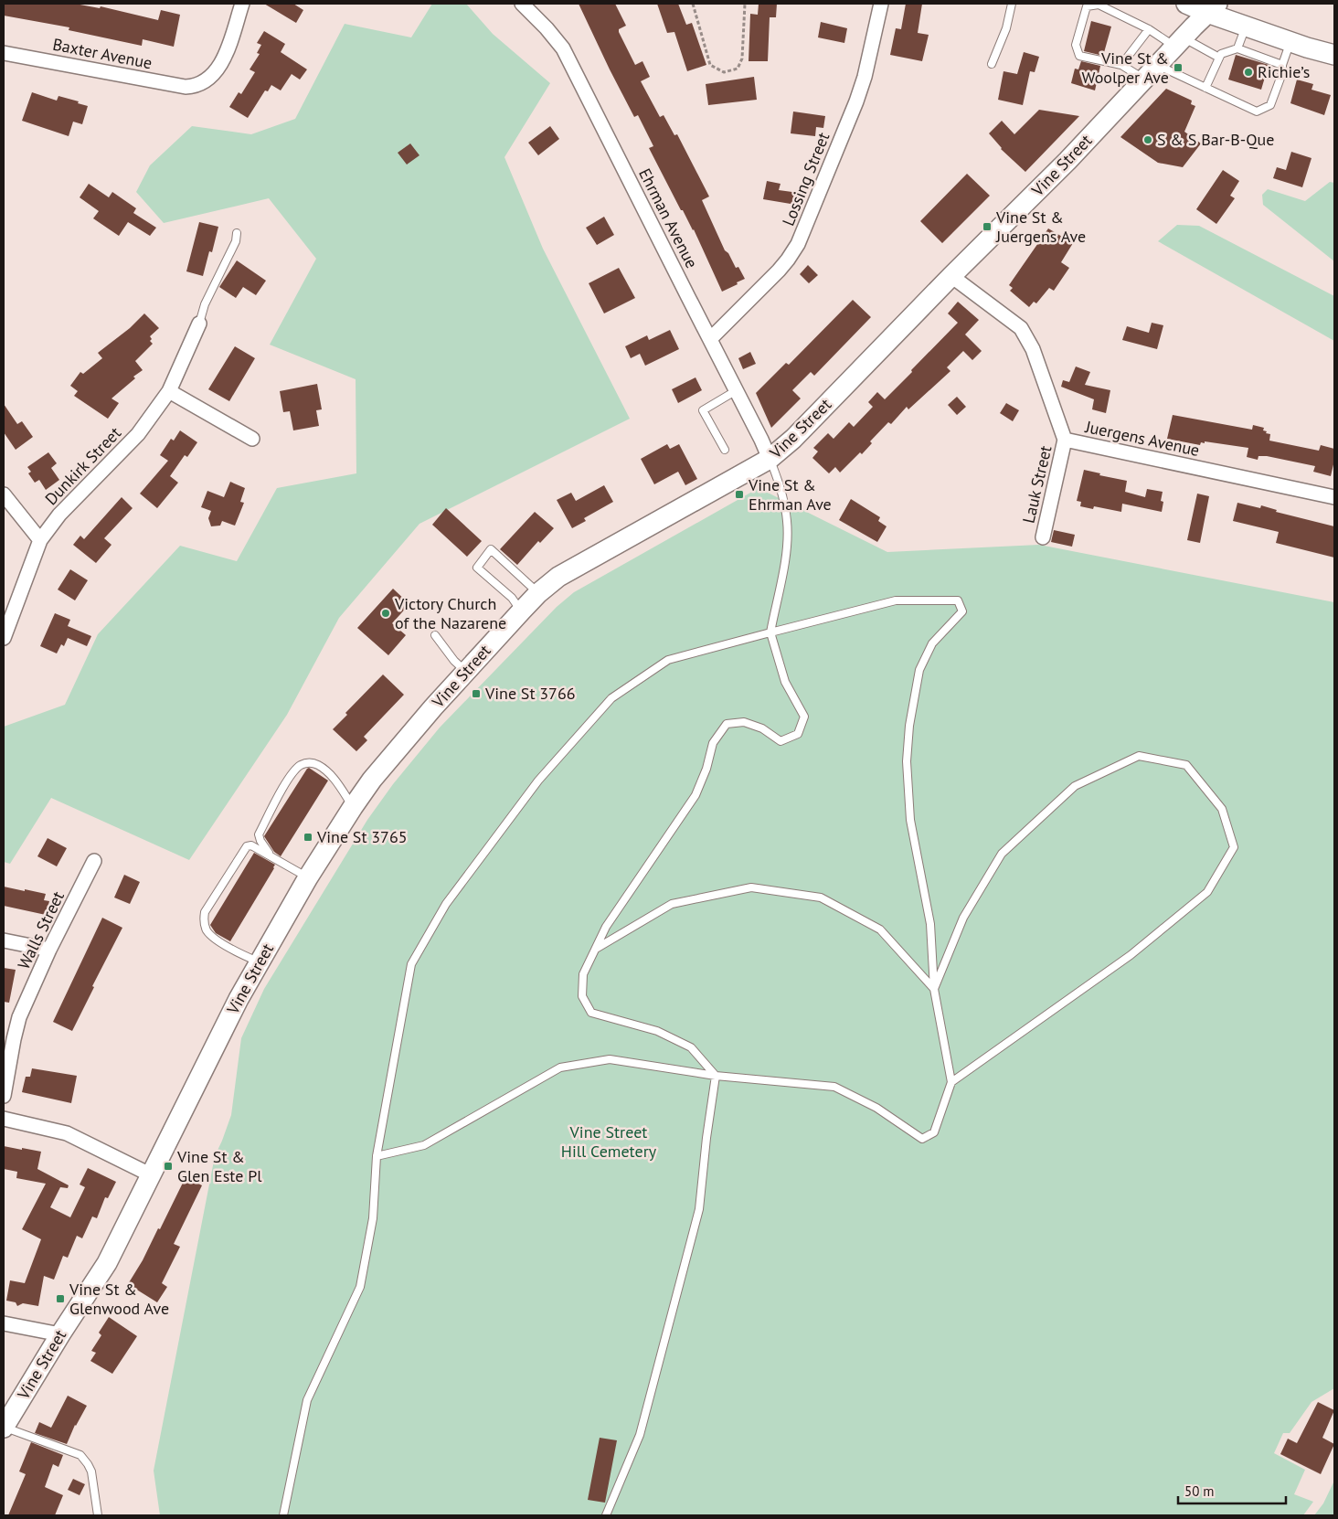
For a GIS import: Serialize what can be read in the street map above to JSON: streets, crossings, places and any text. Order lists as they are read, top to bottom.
{
  "streets": {
    "main road": ["Vine Street"],
    "street": [
      "Baxter Avenue",
      "Lossing Street",
      "Ehrman Avenue",
      "Juergens Avenue",
      "Dunkirk Street",
      "Lauk Street",
      "Walls Street"
    ]
  },
  "crossings": [
    ["Vine Street", "Ehrman Avenue"],
    ["Vine Street", "Juergens Avenue"],
    ["Lossing Street", "Ehrman Avenue"],
    ["Juergens Avenue", "Lauk Street"]
  ],
  "parks": ["Vine Street Hill Cemetery"],
  "places": {
    "transit": [
      "Vine St & Woolper Ave",
      "Vine St & Juergens Ave",
      "Vine St & Ehrman Ave",
      "Vine St 3766",
      "Vine St 3765",
      "Vine St & Glen Este Pl",
      "Vine St & Glenwood Ave"
    ],
    "other": ["Richie’s", "S & S Bar-B-Que", "Victory Church of the Nazarene"]
  },
  "scale_bar": "50 m"
}
